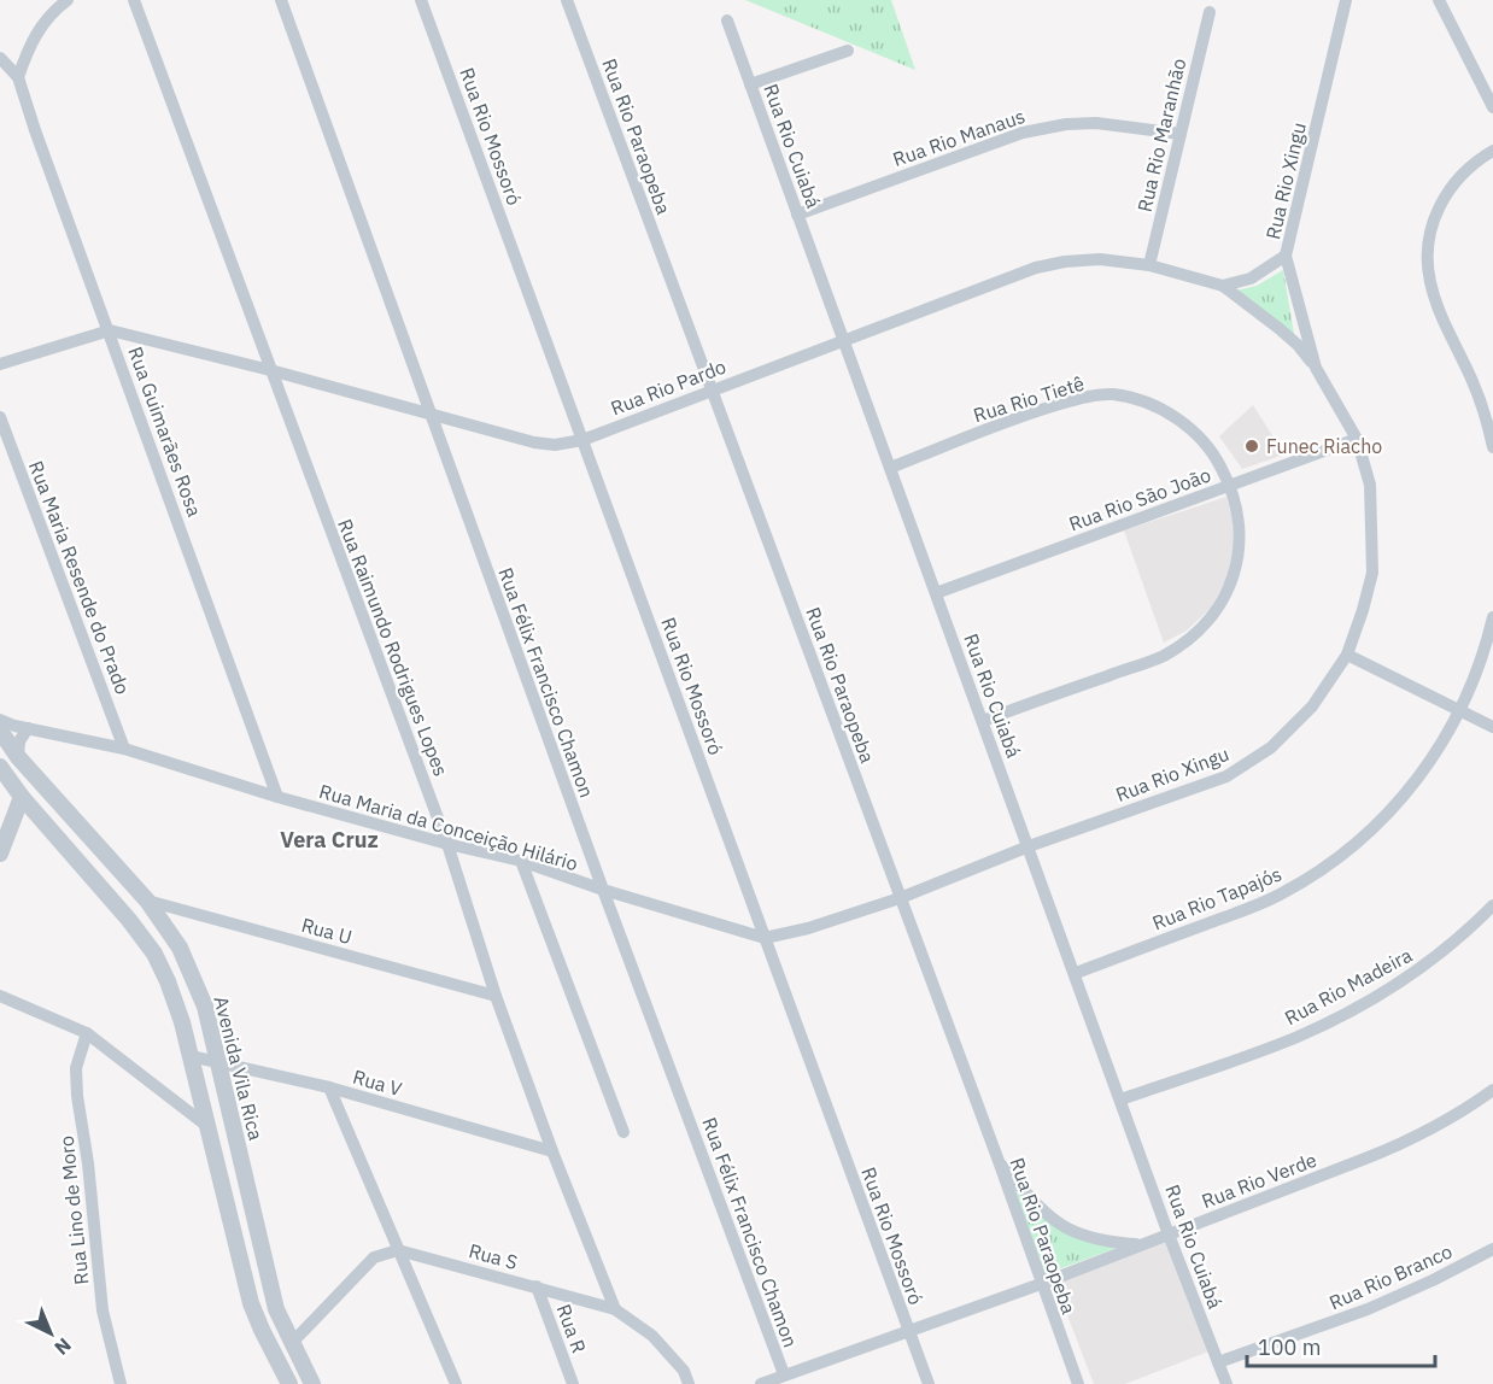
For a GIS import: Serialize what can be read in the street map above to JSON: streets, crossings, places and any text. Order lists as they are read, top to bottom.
{
  "streets": {
    "street": [
      "Rua Rio Maranhão",
      "Rua Rio Mossoró",
      "Rua Rio Paraopeba",
      "Rua Rio Manaus",
      "Rua Rio Cuiabá",
      "Rua Rio Xingu",
      "Rua Rio Pardo",
      "Rua Rio Tietê",
      "Rua Guimarães Rosa",
      "Rua Rio São João",
      "Rua Maria Resende do Prado",
      "Rua Raimundo Rodrigues Lopes",
      "Rua Félix Francisco Chamon",
      "Rua Maria da Conceição Hilário",
      "Rua Rio Tapajós",
      "Rua U",
      "Rua Rio Madeira",
      "Avenida Vila Rica",
      "Rua V",
      "Rua Rio Verde",
      "Rua Lino de Moro",
      "Rua S",
      "Rua Rio Branco",
      "Rua R"
    ]
  },
  "crossings": [
    ["Rua Rio Maranhão", "Rua Rio Manaus"],
    ["Rua Rio Maranhão", "Rua Rio Pardo"],
    ["Rua Rio Mossoró", "Rua Rio Pardo"],
    ["Rua Rio Mossoró", "Rua Maria da Conceição Hilário"],
    ["Rua Rio Mossoró", "Rua Rio Verde"],
    ["Rua Rio Paraopeba", "Rua Rio Xingu"],
    ["Rua Rio Paraopeba", "Rua Rio Pardo"],
    ["Rua Rio Paraopeba", "Rua Maria da Conceição Hilário"],
    ["Rua Rio Paraopeba", "Rua Rio Verde"],
    ["Rua Rio Manaus", "Rua Rio Cuiabá"],
    ["Rua Rio Cuiabá", "Rua Rio Xingu"],
    ["Rua Rio Cuiabá", "Rua Rio Pardo"],
    ["Rua Rio Cuiabá", "Rua Rio Tietê"],
    ["Rua Rio Cuiabá", "Rua Rio São João"],
    ["Rua Rio Cuiabá", "Rua Rio Tapajós"],
    ["Rua Rio Cuiabá", "Rua Rio Madeira"],
    ["Rua Rio Cuiabá", "Rua Rio Verde"],
    ["Rua Rio Cuiabá", "Rua Rio Branco"],
    ["Rua Rio Xingu", "Rua Rio Pardo"],
    ["Rua Rio Xingu", "Rua Rio São João"],
    ["Rua Rio Xingu", "Rua Maria da Conceição Hilário"],
    ["Rua Rio Pardo", "Rua Guimarães Rosa"],
    ["Rua Rio Pardo", "Rua Raimundo Rodrigues Lopes"],
    ["Rua Rio Pardo", "Rua Félix Francisco Chamon"],
    ["Rua Rio Tietê", "Rua Rio São João"],
    ["Rua Guimarães Rosa", "Rua Maria da Conceição Hilário"],
    ["Rua Maria Resende do Prado", "Rua Maria da Conceição Hilário"],
    ["Rua Raimundo Rodrigues Lopes", "Rua Maria da Conceição Hilário"],
    ["Rua Raimundo Rodrigues Lopes", "Rua U"],
    ["Rua Raimundo Rodrigues Lopes", "Rua V"],
    ["Rua Raimundo Rodrigues Lopes", "Rua S"],
    ["Rua Félix Francisco Chamon", "Rua Maria da Conceição Hilário"],
    ["Rua Félix Francisco Chamon", "Rua Rio Verde"],
    ["Rua U", "Avenida Vila Rica"],
    ["Avenida Vila Rica", "Rua V"],
    ["Rua S", "Rua R"]
  ],
  "districts": ["Vera Cruz"],
  "places": ["Funec Riacho"],
  "scale_bar": "100 m",
  "north": "bottom right"
}
